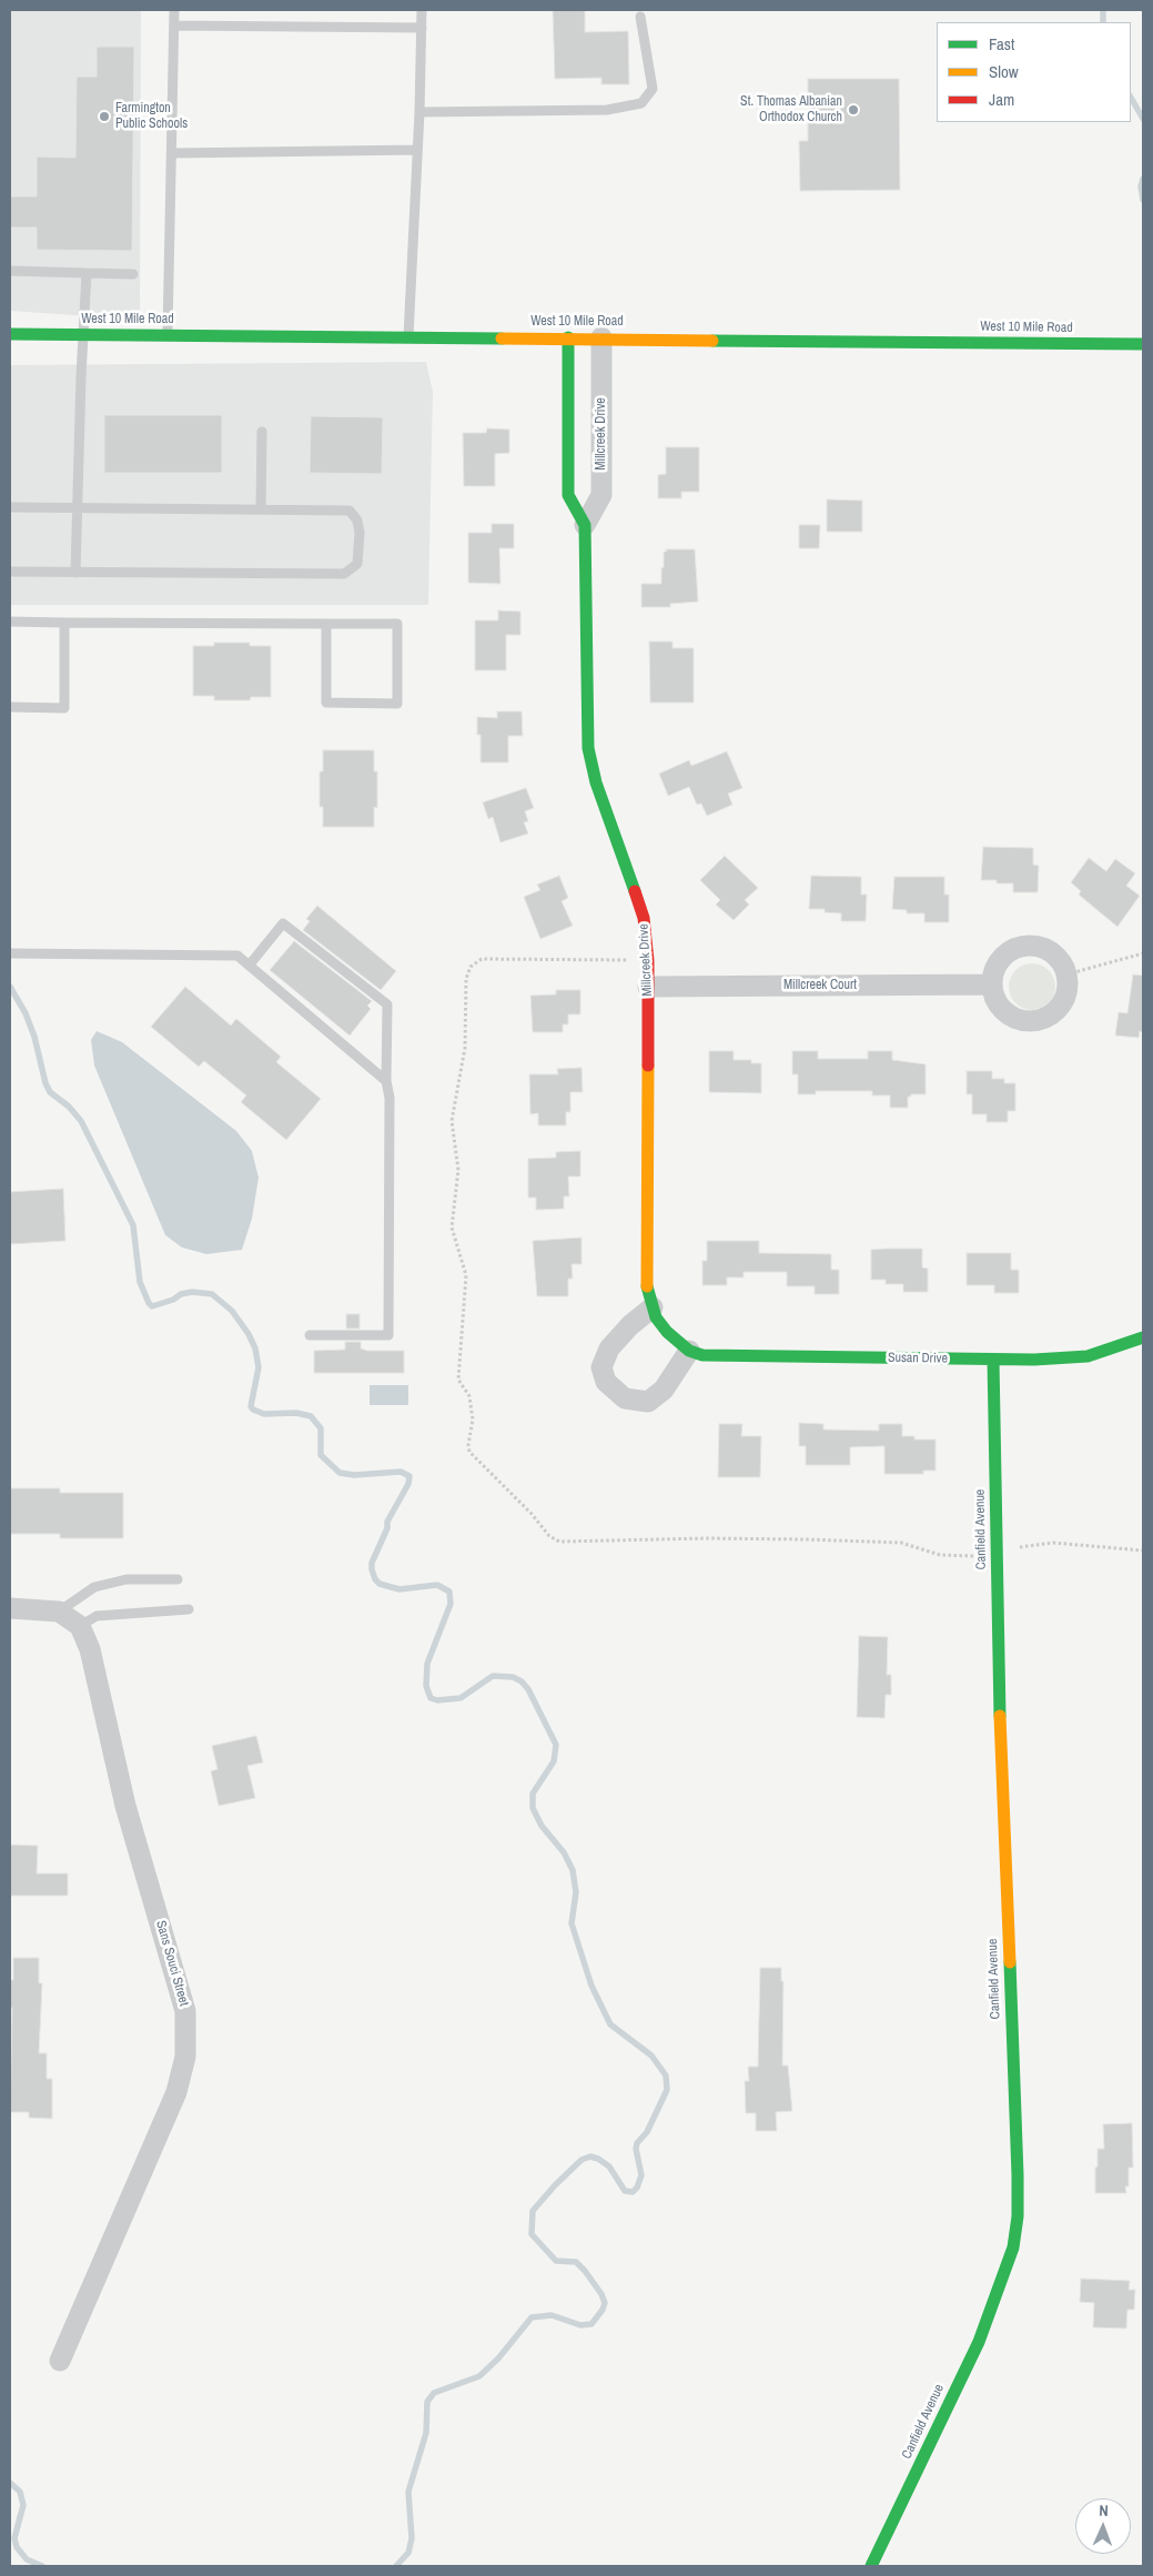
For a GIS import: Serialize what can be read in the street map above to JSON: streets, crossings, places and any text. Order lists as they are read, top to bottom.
{
  "streets": {
    "street": [
      "West 10 Mile Road",
      "Millcreek Drive",
      "Millcreek Court",
      "Susan Drive",
      "Canfield Avenue",
      "Sans Souci Street"
    ]
  },
  "crossings": [
    ["West 10 Mile Road", "Millcreek Drive"],
    ["Millcreek Drive", "Millcreek Court"],
    ["Millcreek Drive", "Susan Drive"],
    ["Susan Drive", "Canfield Avenue"]
  ],
  "places": ["St. Thomas Albanian Orthodox Church", "Farmington Public Schools"],
  "legend": ["Fast", "Slow", "Jam"],
  "north": "top"
}
